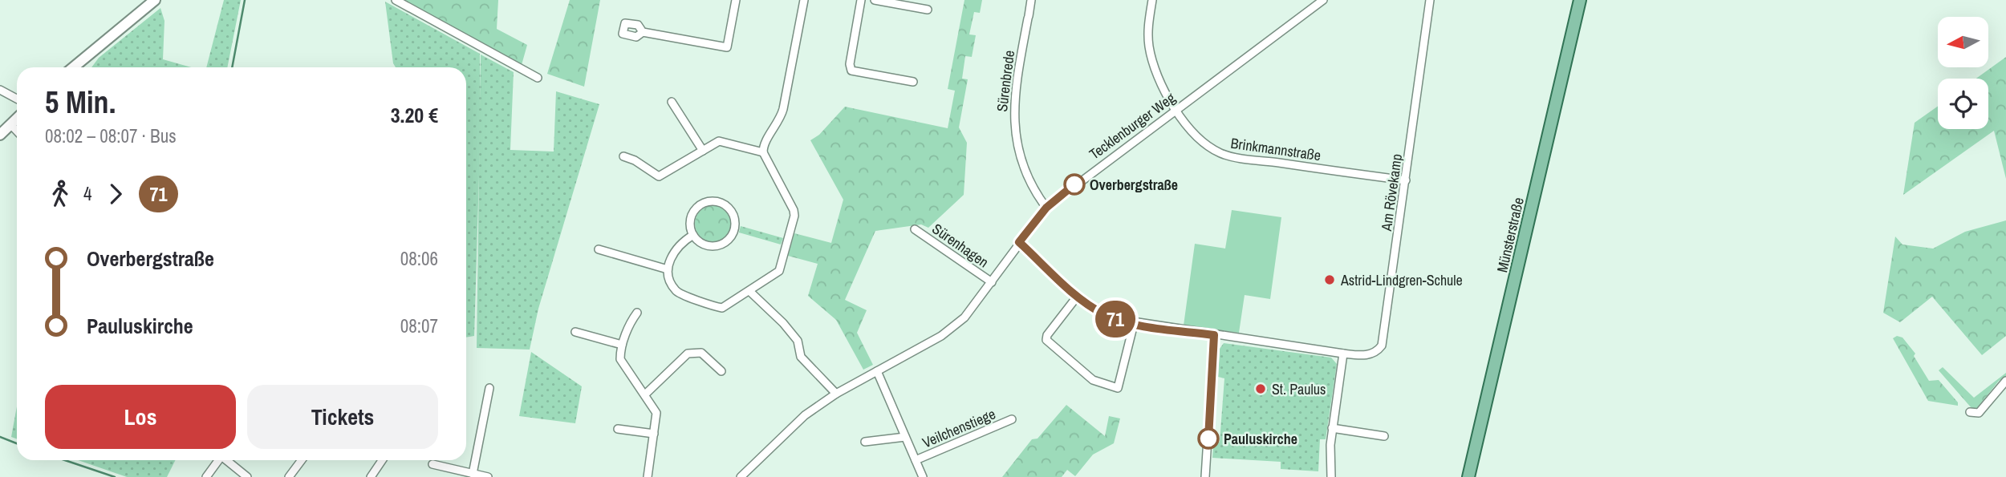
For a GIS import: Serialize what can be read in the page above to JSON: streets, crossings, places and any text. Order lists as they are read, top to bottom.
{
  "streets": {
    "main road": ["Münsterstraße"],
    "street": [
      "Sürenbrede",
      "Tecklenburger Weg",
      "Brinkmannstraße",
      "Am Rövekamp",
      "Sürenhagen",
      "Veilchenstiege"
    ]
  },
  "crossings": [
    ["Sürenbrede", "Tecklenburger Weg"],
    ["Tecklenburger Weg", "Brinkmannstraße"],
    ["Tecklenburger Weg", "Sürenhagen"],
    ["Brinkmannstraße", "Am Rövekamp"]
  ],
  "places": [
    "Overbergstraße",
    "Astrid-Lindgren-Schule",
    "St. Paulus",
    "Pauluskirche"
  ],
  "lines": ["bus line 71"],
  "north": "left",
  "page": {
    "on_map": "71",
    "heading": ["5 Min.", "08:02 – 08:07 · Bus", "3.20 €"],
    "legs": ["4", "71"],
    "list": [
      {
        "name": "Overbergstraße",
        "value": "08:06"
      },
      {
        "name": "Pauluskirche",
        "value": "08:07"
      }
    ],
    "buttons": ["Los", "Tickets"]
  }
}
